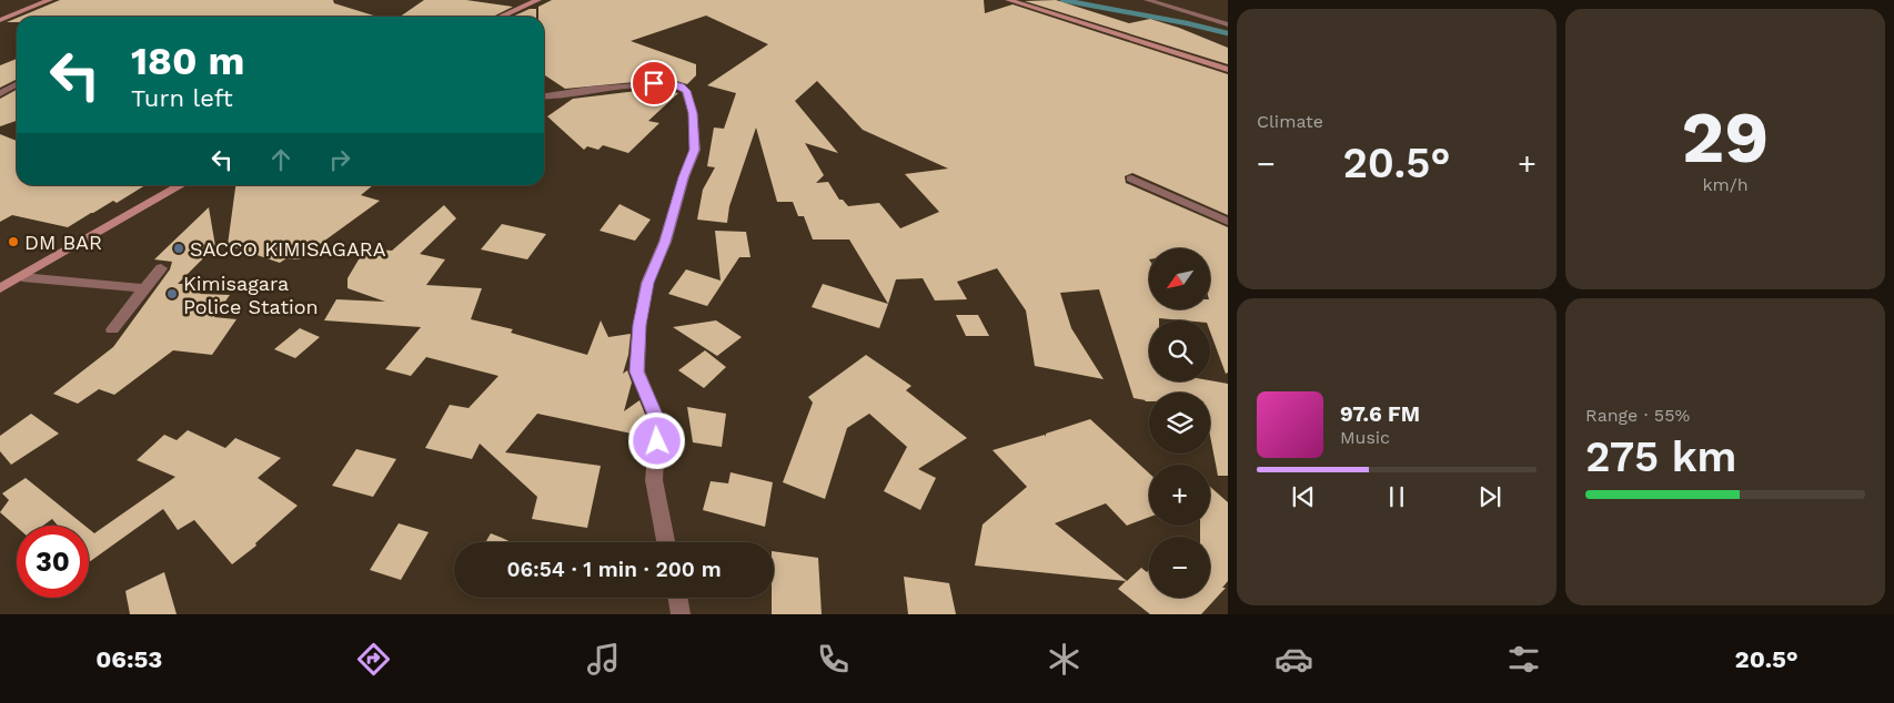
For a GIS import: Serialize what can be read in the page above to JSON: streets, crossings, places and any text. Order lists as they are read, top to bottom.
{
  "places": ["DM BAR", "SACCO KIMISAGARA", "Kimisagara Police Station"],
  "north": "bottom left",
  "page": {
    "tile": [
      "Climate",
      ["29", "km/h"],
      ["Range · 55%", "275 km"]
    ],
    "turn": ["180 m", "Turn left"],
    "heat": ["−", "20.5°", "+"],
    "map_buttons": ["+", "−"],
    "song": ["97.6 FM", "Music"],
    "limit": "30",
    "trip": "06:54 · 1 min · 200 m",
    "tabs": ["06:53", "20.5°"]
  }
}
